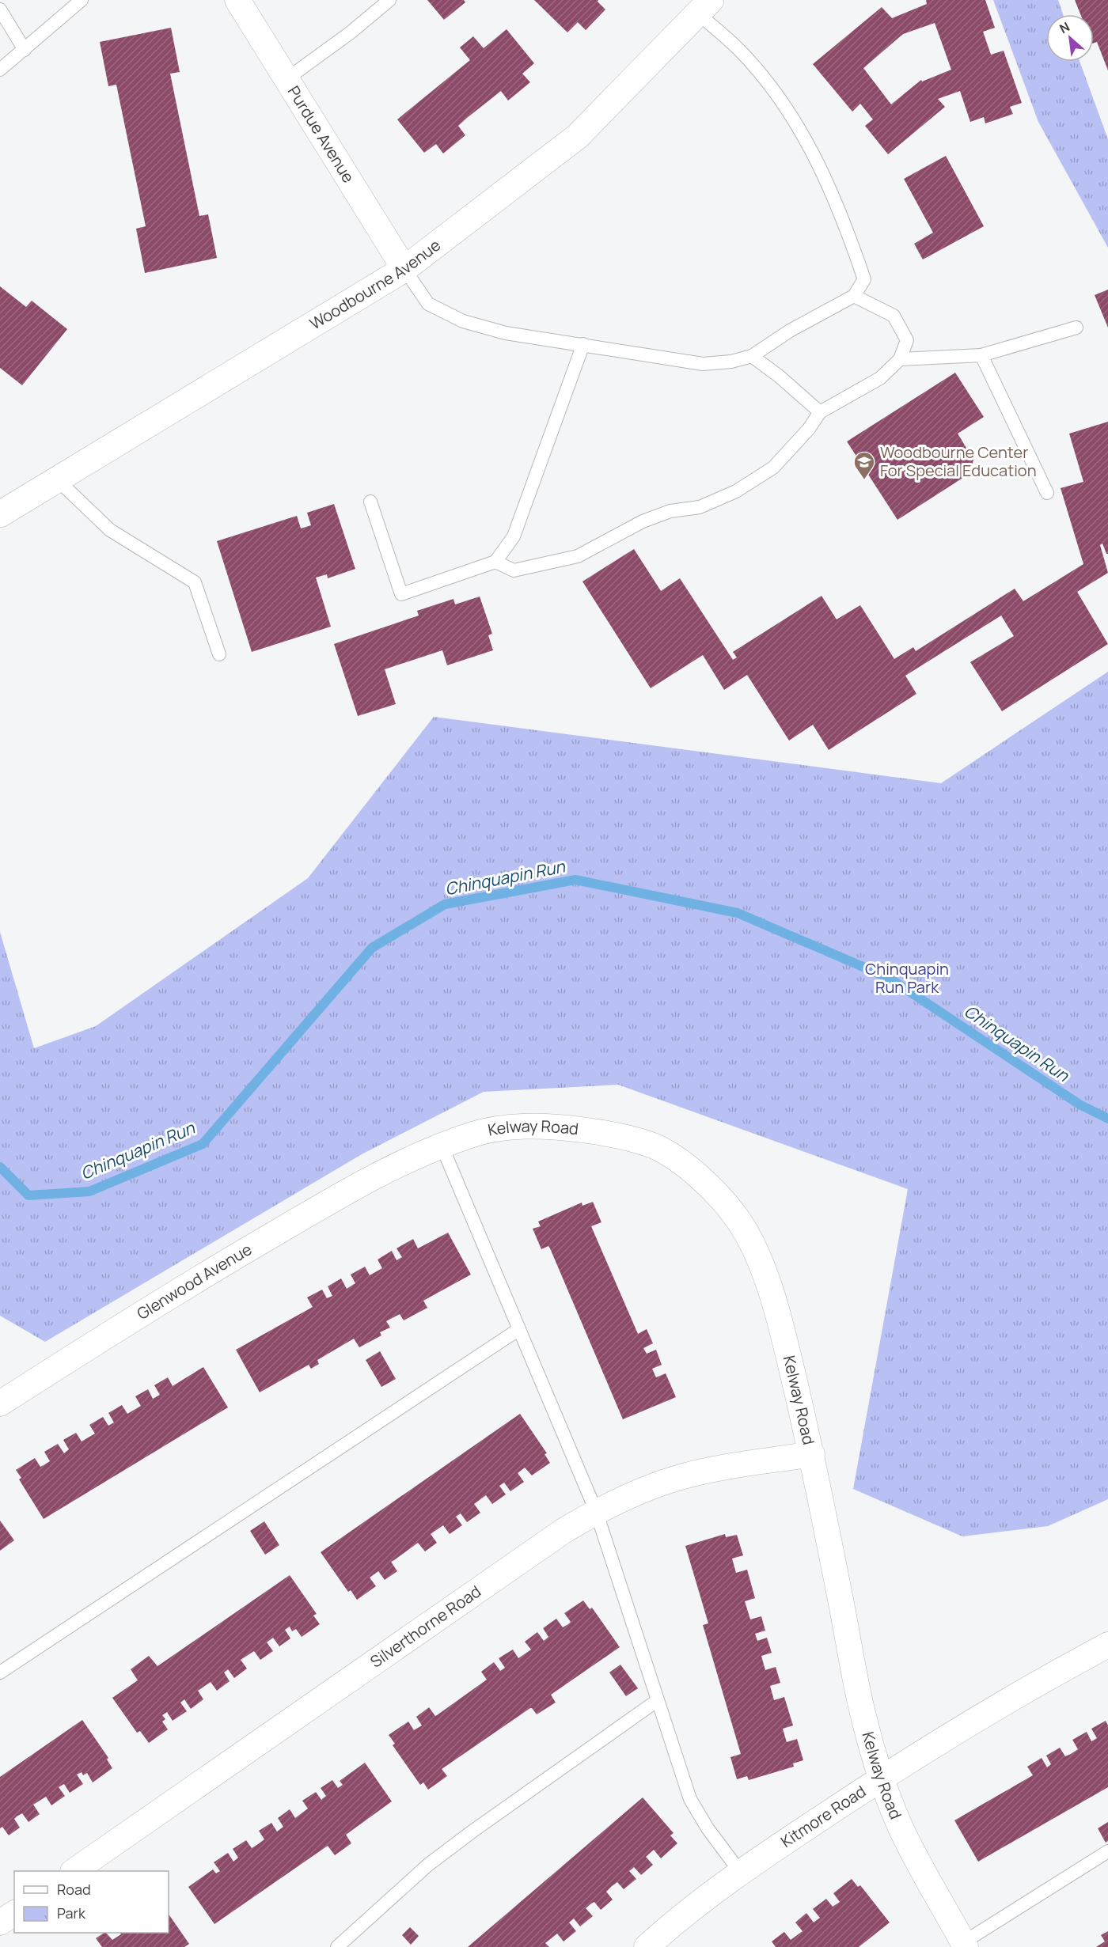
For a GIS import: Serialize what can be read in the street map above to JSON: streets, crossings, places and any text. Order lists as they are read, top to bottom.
{
  "streets": {
    "street": [
      "Purdue Avenue",
      "Woodbourne Avenue",
      "Kelway Road",
      "Glenwood Avenue",
      "Silverthorne Road",
      "Kitmore Road"
    ]
  },
  "crossings": [
    ["Purdue Avenue", "Woodbourne Avenue"],
    ["Kelway Road", "Glenwood Avenue"],
    ["Kelway Road", "Silverthorne Road"],
    ["Kelway Road", "Kitmore Road"]
  ],
  "water": ["Chinquapin Run"],
  "parks": ["Chinquapin Run Park"],
  "places": {
    "school or university": ["Woodbourne Center For Special Education"]
  },
  "legend": ["Road", "Park"],
  "north": "top left"
}
